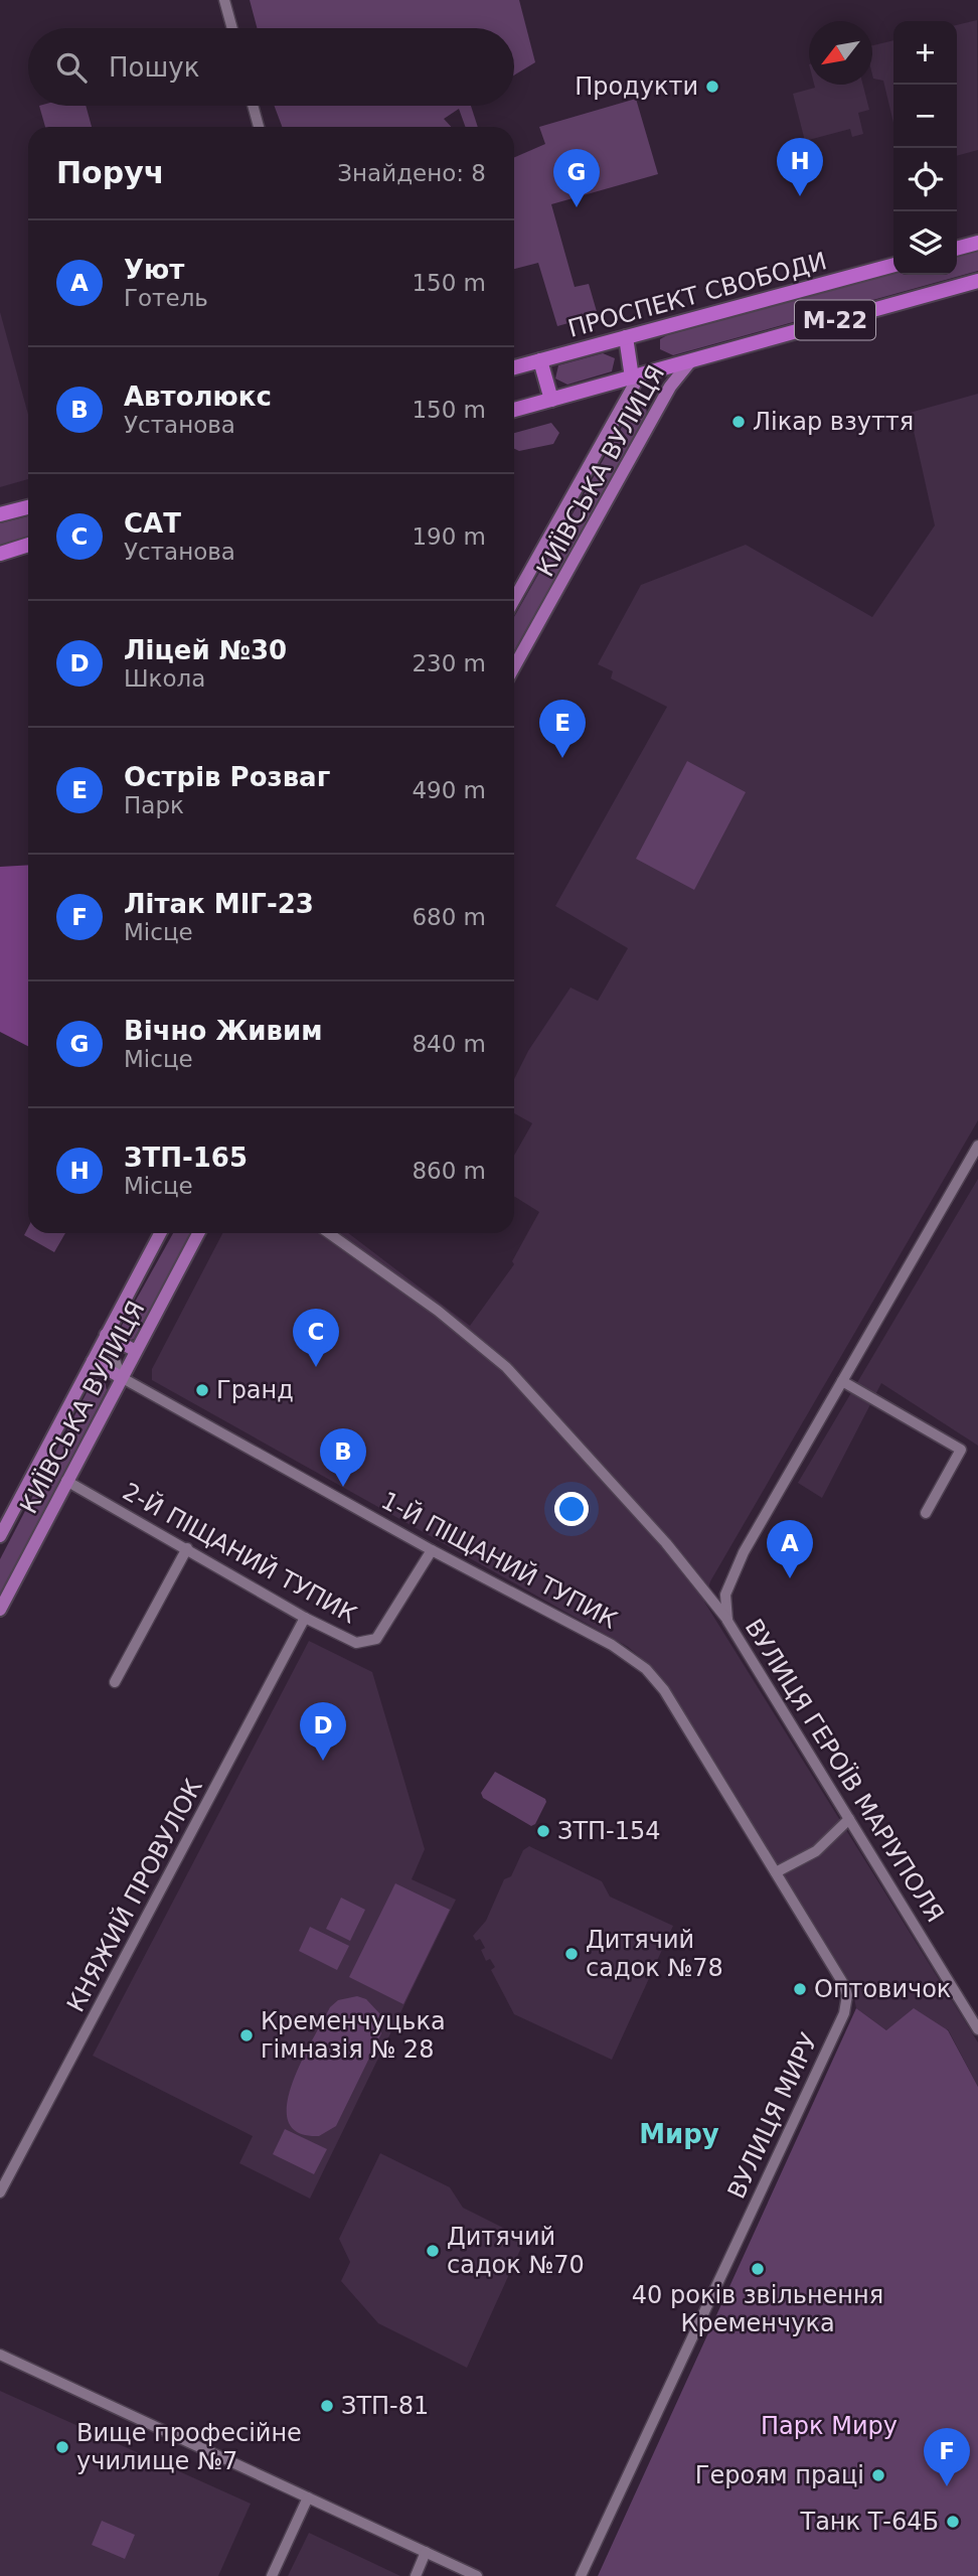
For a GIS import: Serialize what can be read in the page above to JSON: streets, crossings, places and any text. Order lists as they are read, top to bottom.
{
  "streets": {
    "highway": ["ПРОСПЕКТ СВОБОДИ", "М-22"],
    "main road": ["КИЇВСЬКА ВУЛИЦЯ"],
    "street": [
      "2-Й ПІЩАНИЙ ТУПИК",
      "1-Й ПІЩАНИЙ ТУПИК",
      "ВУЛИЦЯ ГЕРОЇВ МАРІУПОЛЯ",
      "КНЯЖИЙ ПРОВУЛОК",
      "ВУЛИЦЯ МИРУ"
    ]
  },
  "crossings": [
    ["М-22", "КИЇВСЬКА ВУЛИЦЯ"],
    ["КИЇВСЬКА ВУЛИЦЯ", "2-Й ПІЩАНИЙ ТУПИК"],
    ["КИЇВСЬКА ВУЛИЦЯ", "1-Й ПІЩАНИЙ ТУПИК"],
    ["2-Й ПІЩАНИЙ ТУПИК", "1-Й ПІЩАНИЙ ТУПИК"],
    ["2-Й ПІЩАНИЙ ТУПИК", "КНЯЖИЙ ПРОВУЛОК"],
    ["1-Й ПІЩАНИЙ ТУПИК", "ВУЛИЦЯ МИРУ"]
  ],
  "districts": ["Миру"],
  "parks": ["Парк Миру"],
  "places": [
    "Продукти",
    "Лікар взуття",
    "Гранд",
    "ЗТП-154",
    "Дитячий садок №78",
    "Оптовичок",
    "Кременчуцька гімназія № 28",
    "Дитячий садок №70",
    "40 рокiв звiльнення Кременчука",
    "ЗТП-81",
    "Вище професійне училище №7",
    "Героям працi",
    "Танк Т-64Б"
  ],
  "north": "bottom left",
  "page": {
    "map_buttons": ["+", "−"],
    "search": "Пошук",
    "heading": ["Поруч", "Знайдено: 8"],
    "pins": [
      "H",
      "G",
      "E",
      "C",
      "B",
      "A",
      "D",
      "F"
    ],
    "list": [
      {
        "mark": "A",
        "name": "Уют",
        "note": "Готель",
        "value": "150 m"
      },
      {
        "mark": "B",
        "name": "Автолюкс",
        "note": "Установа",
        "value": "150 m"
      },
      {
        "mark": "C",
        "name": "САТ",
        "note": "Установа",
        "value": "190 m"
      },
      {
        "mark": "D",
        "name": "Ліцей №30",
        "note": "Школа",
        "value": "230 m"
      },
      {
        "mark": "E",
        "name": "Острів Розваг",
        "note": "Парк",
        "value": "490 m"
      },
      {
        "mark": "F",
        "name": "Літак МІГ-23",
        "note": "Місце",
        "value": "680 m"
      },
      {
        "mark": "G",
        "name": "Вічно Живим",
        "note": "Місце",
        "value": "840 m"
      },
      {
        "mark": "H",
        "name": "ЗТП-165",
        "note": "Місце",
        "value": "860 m"
      }
    ]
  }
}
